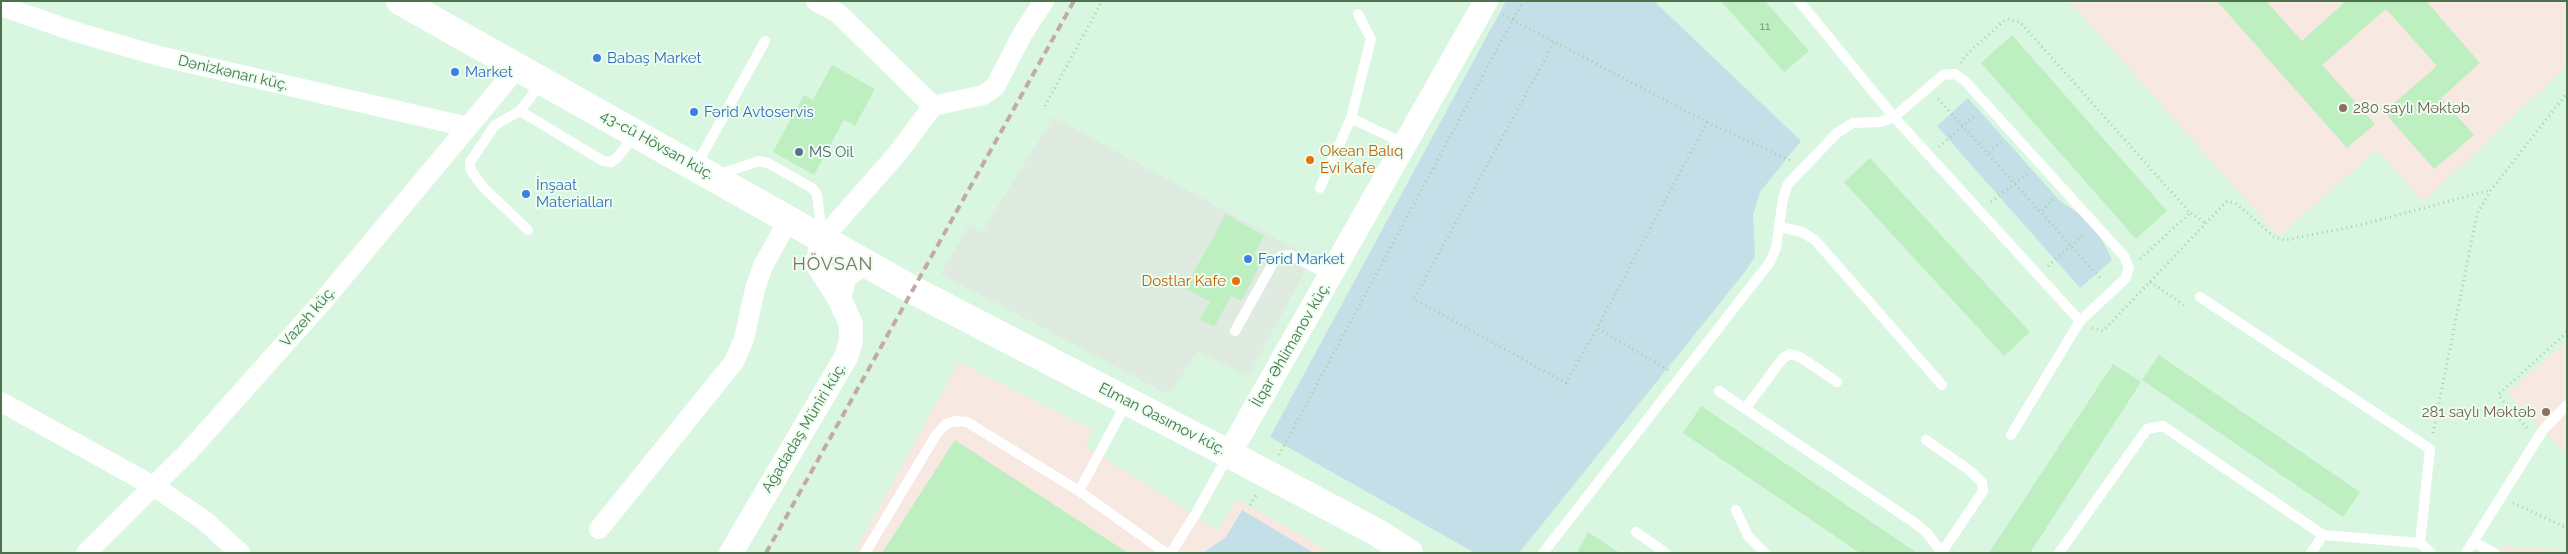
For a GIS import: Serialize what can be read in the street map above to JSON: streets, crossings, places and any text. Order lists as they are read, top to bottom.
{
  "streets": {
    "main road": ["43-cü Hövsan küç.", "Elman Qasımov küç."],
    "street": [
      "Dənizkənarı küç.",
      "Vazeh küç.",
      "İlqar Əhlimanov küç.",
      "Ağadadaş Müniri küç."
    ]
  },
  "crossings": [
    ["Dənizkənarı küç.", "Vazeh küç."],
    ["43-cü Hövsan küç.", "Vazeh küç."],
    ["43-cü Hövsan küç.", "Elman Qasımov küç."],
    ["43-cü Hövsan küç.", "Ağadadaş Müniri küç."],
    ["İlqar Əhlimanov küç.", "Elman Qasımov küç."]
  ],
  "districts": ["HÖVSAN"],
  "places": [
    "Babaş Market",
    "Market",
    "280 saylı Məktəb",
    "Fərid Avtoservis",
    "MS Oil",
    "Okean Balıq Evi Kafe",
    "İnşaat Materialları",
    "Fərid Market",
    "Dostlar Kafe",
    "281 saylı Məktəb"
  ],
  "house_numbers": ["11"]
}
